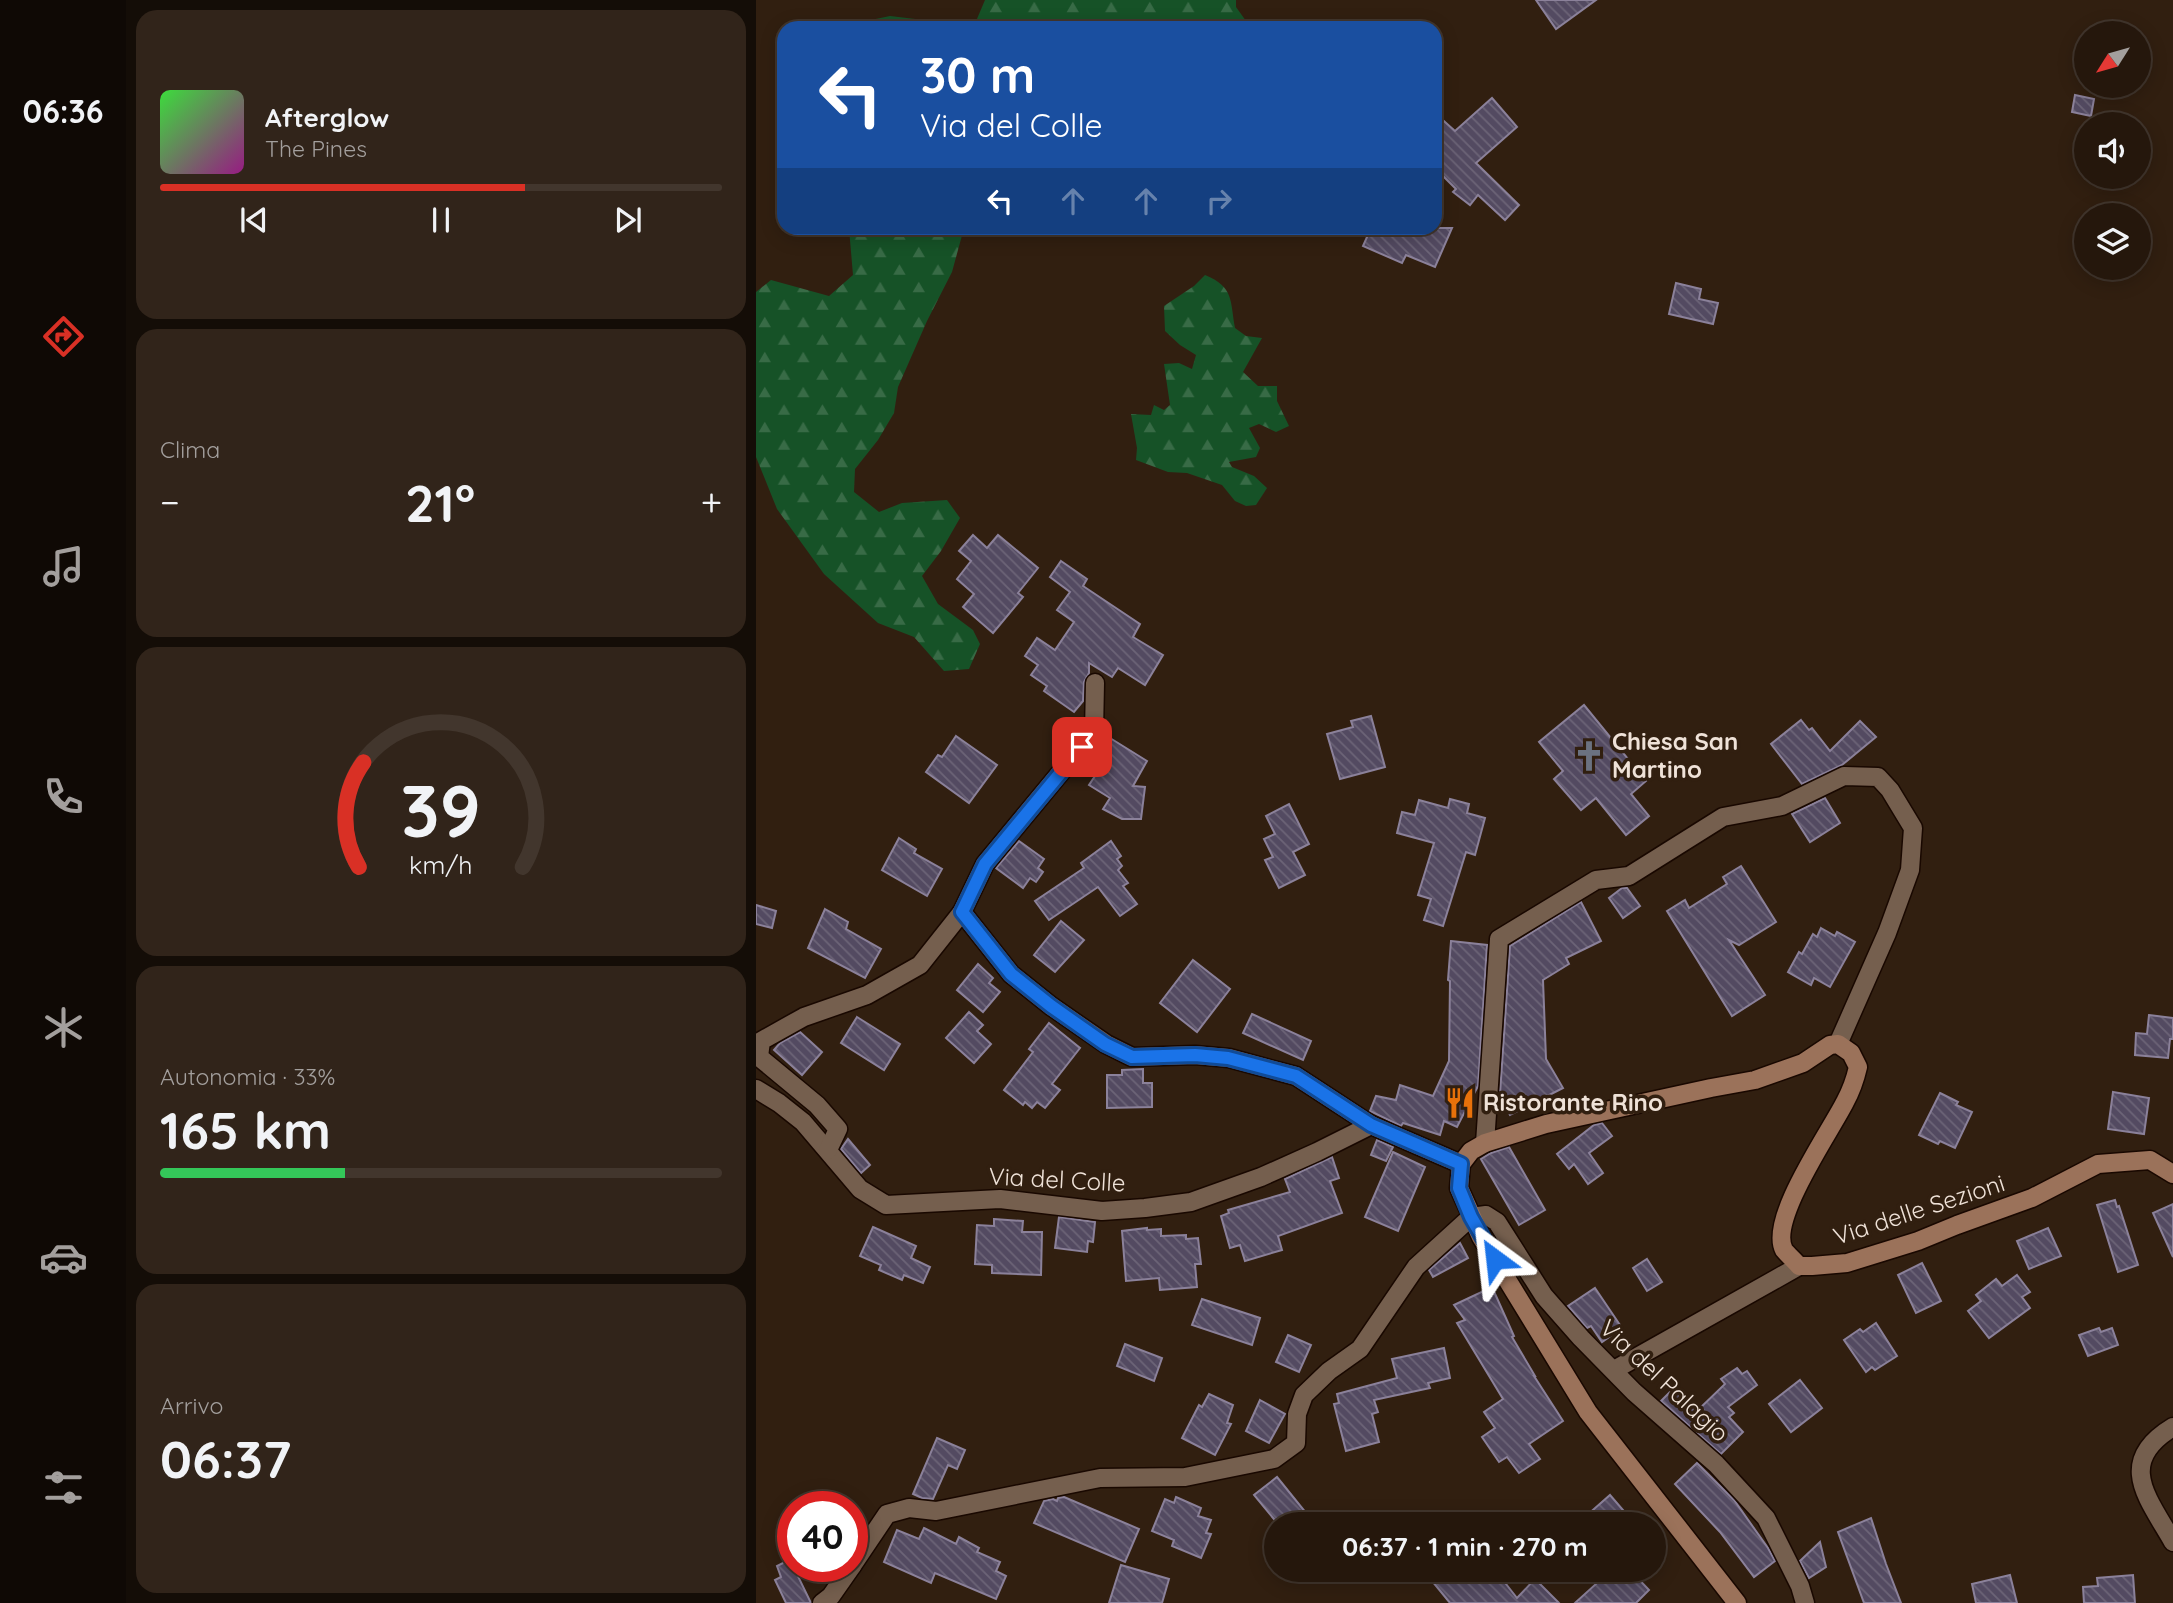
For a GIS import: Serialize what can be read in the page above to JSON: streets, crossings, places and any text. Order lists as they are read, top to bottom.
{
  "streets": {
    "street": ["Via del Colle", "Via delle Sezioni", "Via del Palagio"]
  },
  "places": {
    "church": ["Chiesa San Martino"],
    "restaurant": ["Ristorante Rino"]
  },
  "north": "bottom left",
  "page": {
    "tabs": "06:36",
    "turn": ["30 m", "Via del Colle"],
    "song": ["Afterglow", "The Pines"],
    "tile": [
      "Clima",
      ["Autonomia · 33%", "165 km"],
      ["Arrivo", "06:37"]
    ],
    "heat": ["−", "21°", "+"],
    "limit": "40",
    "trip": "06:37 · 1 min · 270 m",
    "gauge": ["39", "km/h"]
  }
}
